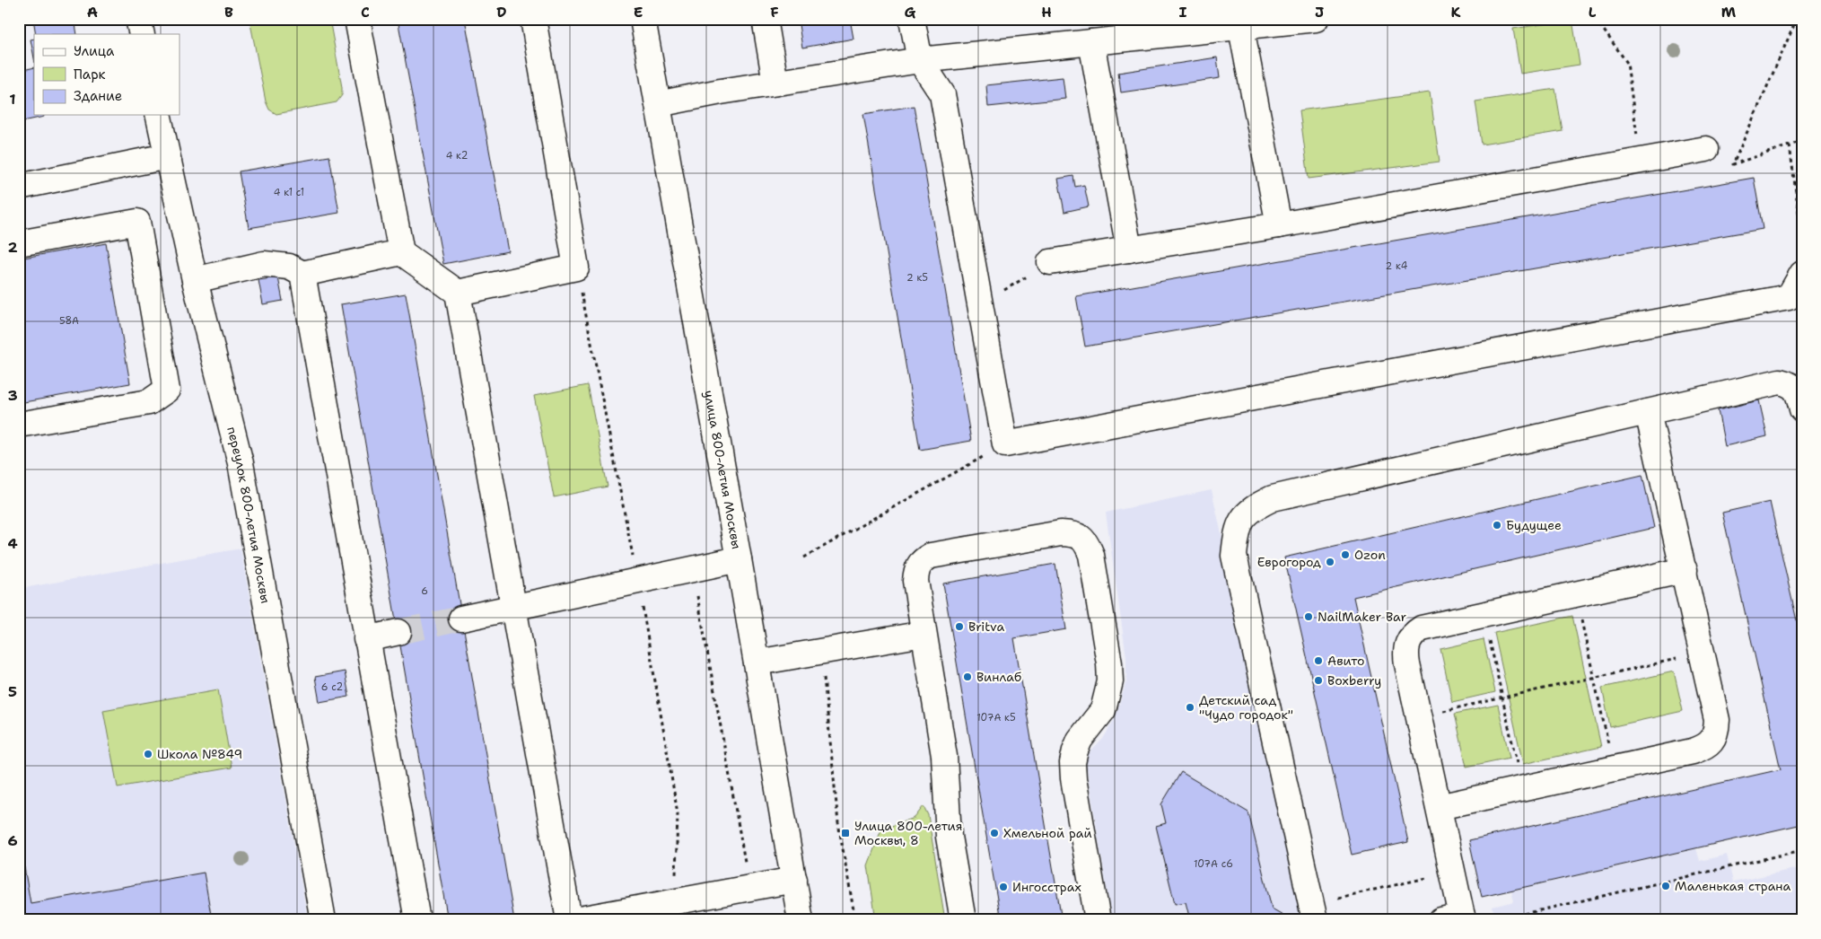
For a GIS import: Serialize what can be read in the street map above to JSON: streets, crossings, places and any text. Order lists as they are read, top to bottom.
{
  "streets": {
    "main road": ["улица 800-летия Москвы", "переулок 800-летия Москвы"]
  },
  "places": {
    "other": [
      "Будущее",
      "Ozon",
      "Еврогород",
      "NailMaker Bar",
      "Britva",
      "Авито",
      "Винлаб",
      "Boxberry",
      "Детский сад \"Чудо городок\"",
      "Школа №849",
      "Хмельной рай",
      "Маленькая страна",
      "Ингосстрах"
    ],
    "transit": ["Улица 800-летия Москвы, 8"]
  },
  "house_numbers": [
    "4 к2",
    "4 к1 с1",
    "2 к4",
    "2 к5",
    "58А",
    "6",
    "6 с2",
    "107А к5",
    "107А с6"
  ],
  "legend": ["Улица", "Парк", "Здание"],
  "grid": {
    "columns": [
      "A",
      "B",
      "C",
      "D",
      "E",
      "F",
      "G",
      "H",
      "I",
      "J",
      "K",
      "L",
      "M"
    ],
    "rows": [
      "1",
      "2",
      "3",
      "4",
      "5",
      "6"
    ]
  }
}
